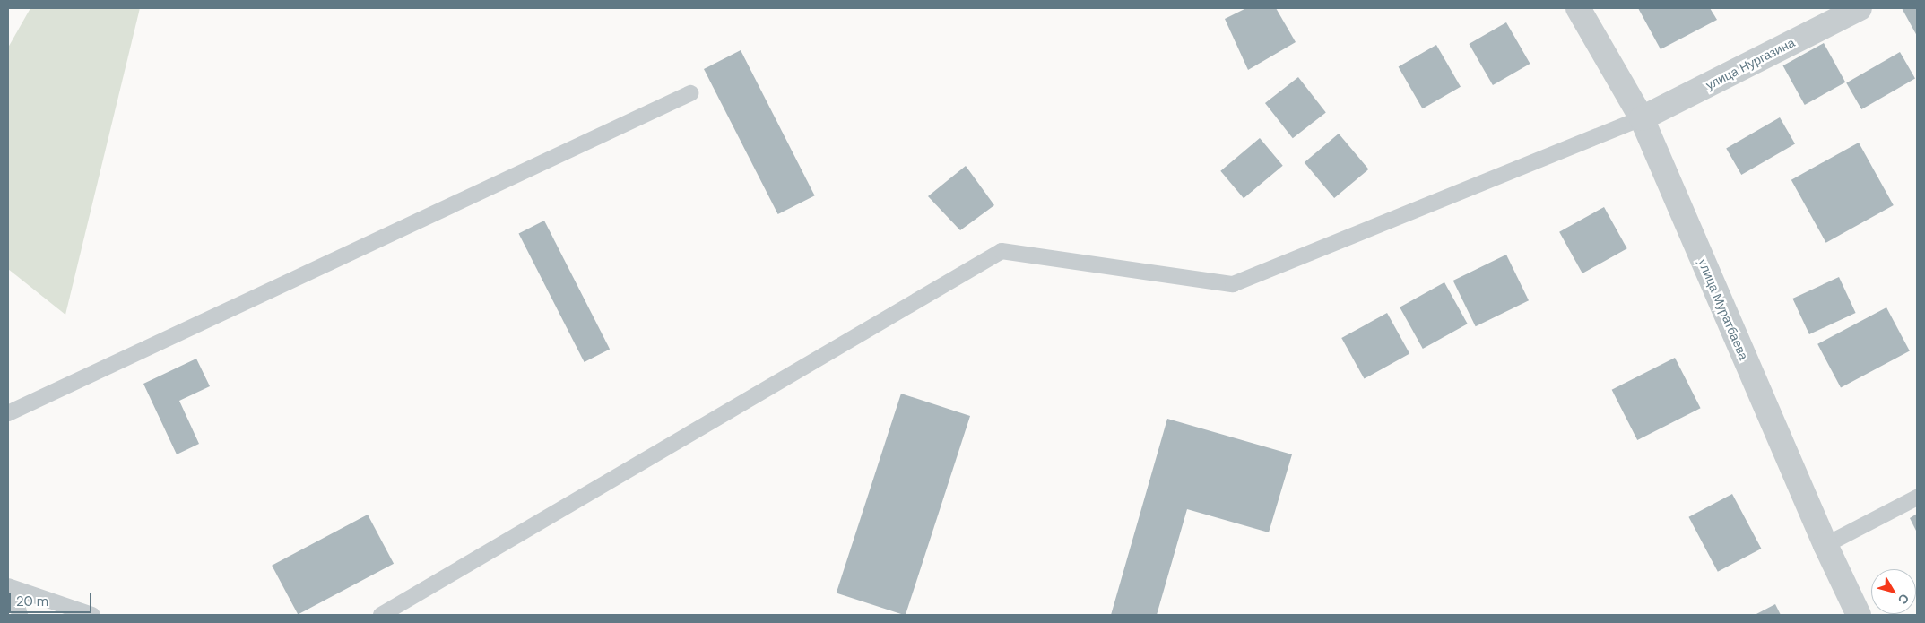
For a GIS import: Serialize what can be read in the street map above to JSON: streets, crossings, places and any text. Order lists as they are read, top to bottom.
{
  "streets": {
    "street": ["улица Нургазина", "улица Муратбаева"]
  },
  "crossings": [
    ["улица Нургазина", "улица Муратбаева"]
  ],
  "scale_bar": "20 m",
  "north": "bottom right"
}
